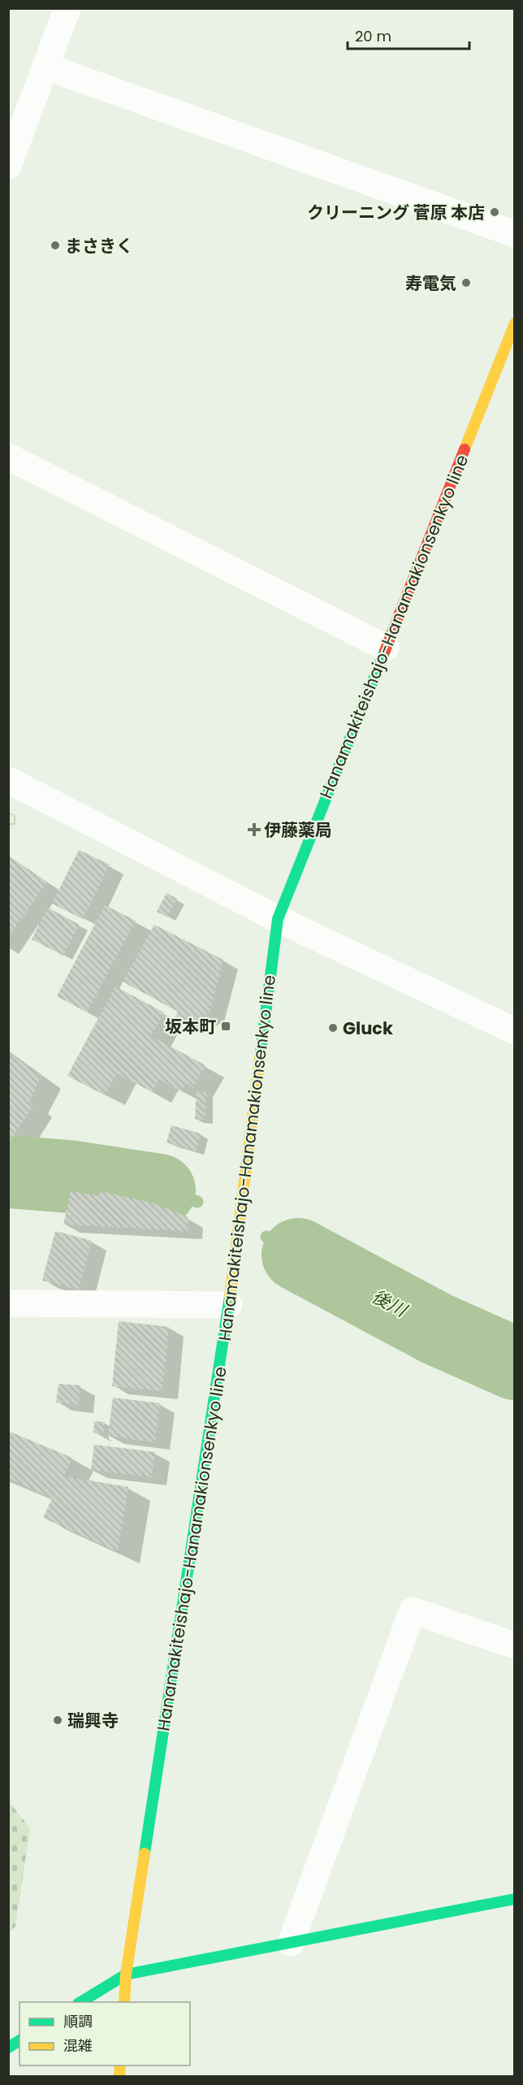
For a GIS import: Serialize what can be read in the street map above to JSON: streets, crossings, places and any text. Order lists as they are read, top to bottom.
{
  "streets": {
    "main road": ["Hanamakiteishajo-Hanamakionsenkyo line"]
  },
  "water": ["後川"],
  "places": {
    "other": [
      "クリーニング 菅原 本店",
      "まさきく",
      "寿電気",
      "Gluck",
      "瑞興寺"
    ],
    "health": ["伊藤薬局"],
    "transit": ["坂本町"]
  },
  "legend": ["順調", "混雑"],
  "scale_bar": "20 m"
}
